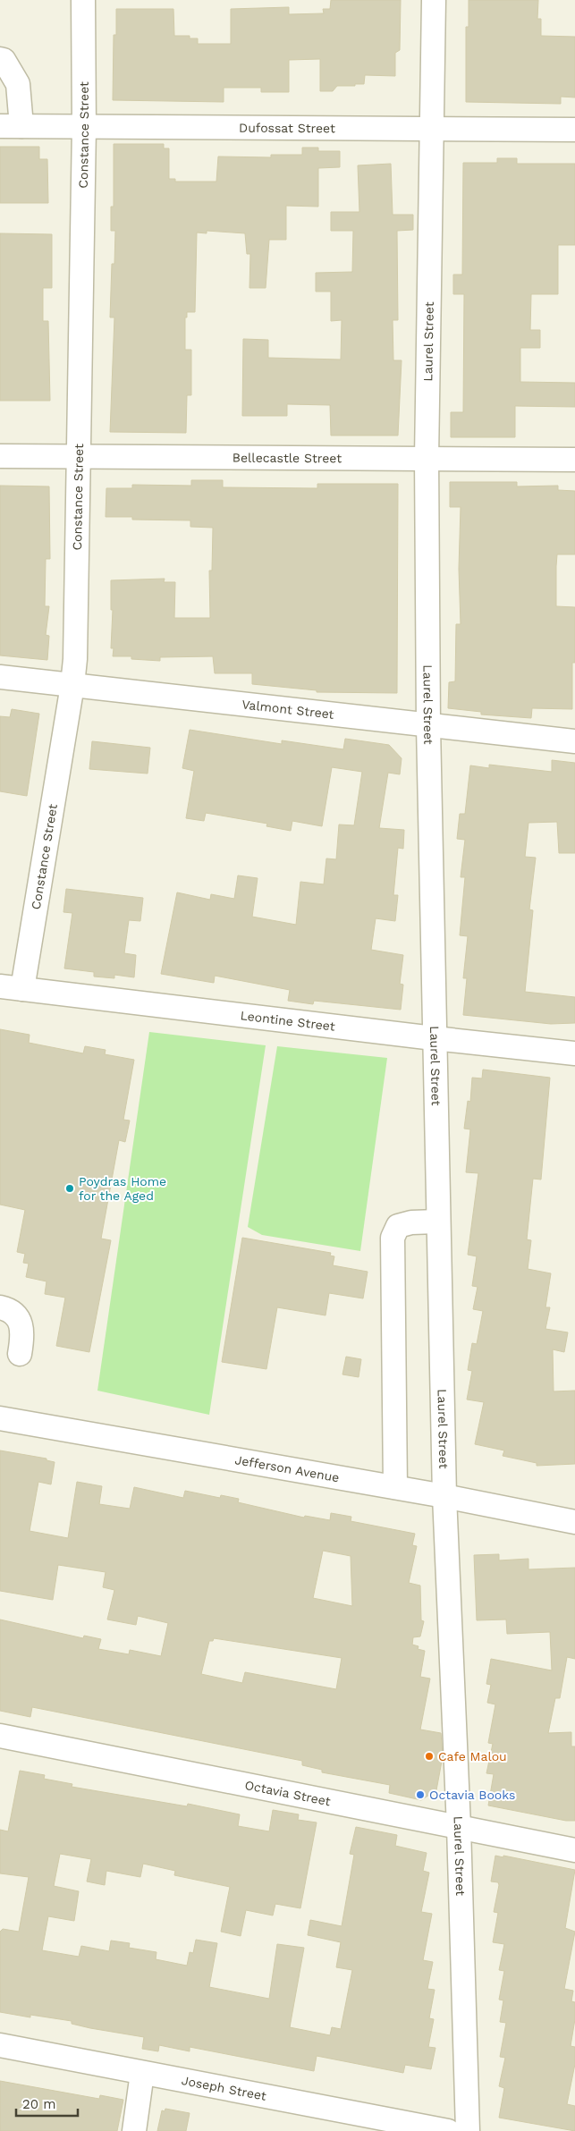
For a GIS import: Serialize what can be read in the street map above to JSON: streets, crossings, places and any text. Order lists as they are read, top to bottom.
{
  "streets": {
    "street": [
      "Dufossat Street",
      "Constance Street",
      "Laurel Street",
      "Bellecastle Street",
      "Valmont Street",
      "Leontine Street",
      "Jefferson Avenue",
      "Octavia Street",
      "Joseph Street"
    ]
  },
  "crossings": [
    ["Dufossat Street", "Constance Street"],
    ["Dufossat Street", "Laurel Street"],
    ["Constance Street", "Bellecastle Street"],
    ["Constance Street", "Valmont Street"],
    ["Constance Street", "Leontine Street"],
    ["Laurel Street", "Bellecastle Street"],
    ["Laurel Street", "Valmont Street"],
    ["Laurel Street", "Leontine Street"],
    ["Laurel Street", "Jefferson Avenue"],
    ["Laurel Street", "Octavia Street"]
  ],
  "places": ["Poydras Home for the Aged", "Cafe Malou", "Octavia Books"],
  "scale_bar": "20 m"
}
